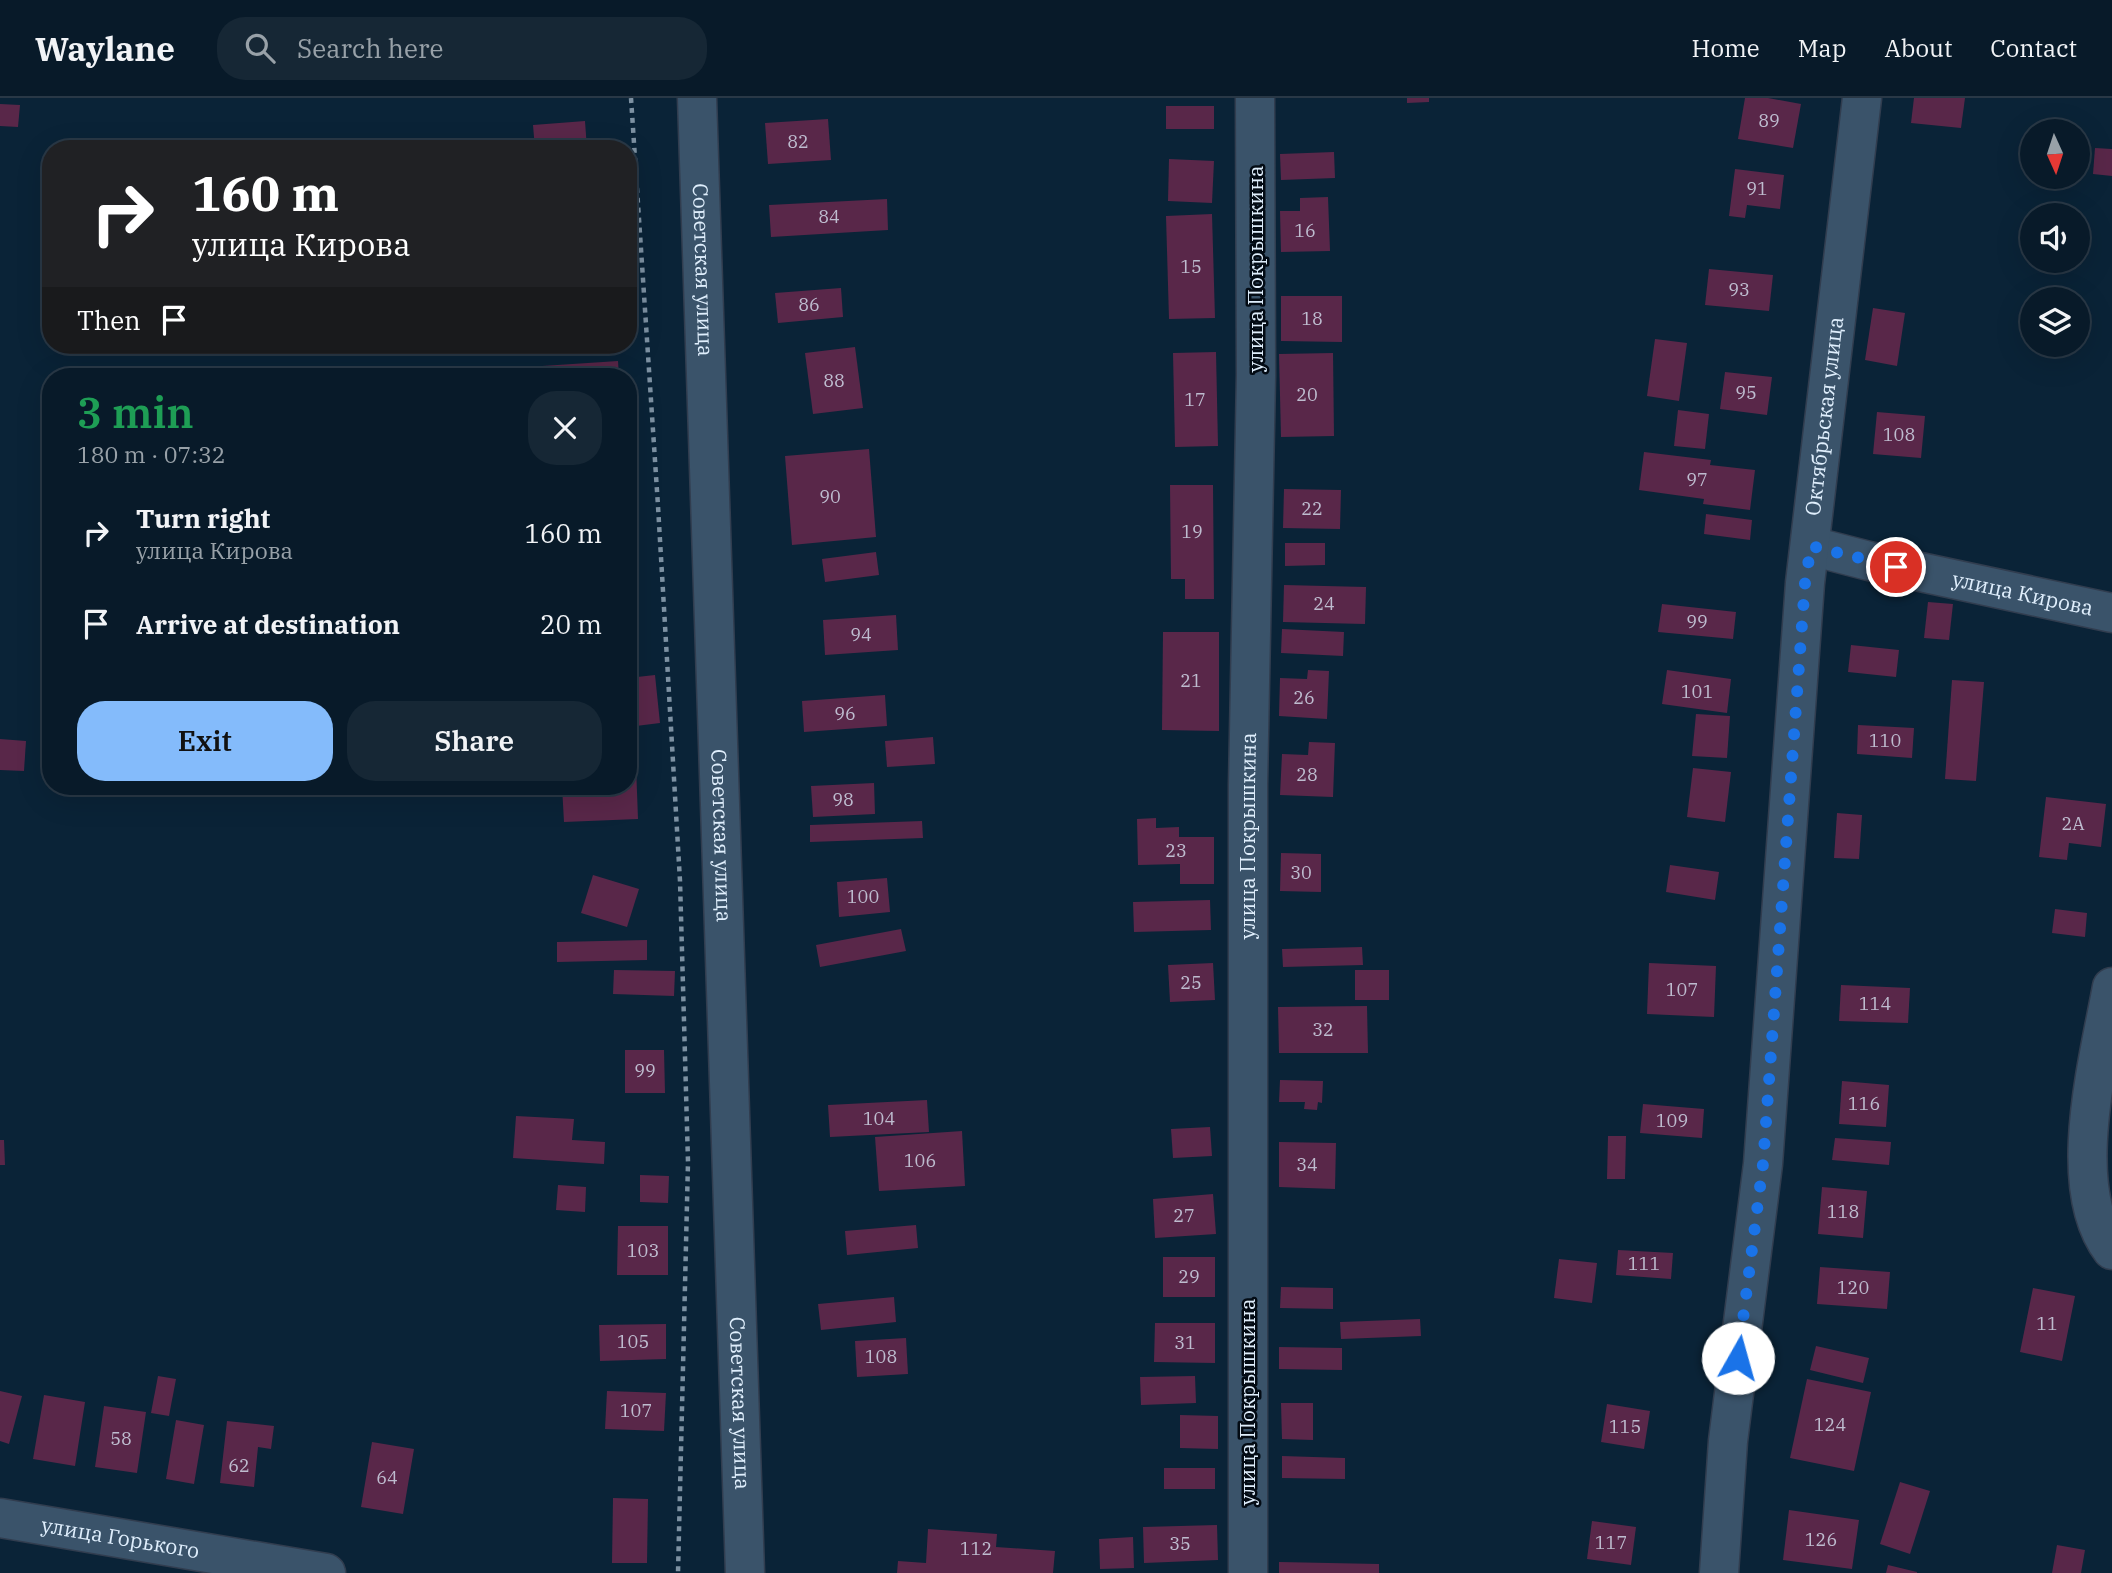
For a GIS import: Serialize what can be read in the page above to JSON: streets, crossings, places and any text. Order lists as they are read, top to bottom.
{
  "streets": {
    "street": [
      "Советская улица",
      "улица Покрышкина",
      "Октябрьская улица",
      "улица Кирова",
      "улица Горького"
    ]
  },
  "crossings": [
    ["Октябрьская улица", "улица Кирова"]
  ],
  "house_numbers": [
    "89",
    "82",
    "91",
    "84",
    "16",
    "15",
    "93",
    "86",
    "18",
    "88",
    "95",
    "20",
    "17",
    "108",
    "97",
    "90",
    "22",
    "19",
    "24",
    "99",
    "94",
    "21",
    "101",
    "26",
    "96",
    "110",
    "28",
    "98",
    "2А",
    "23",
    "30",
    "100",
    "25",
    "107",
    "114",
    "32",
    "99",
    "116",
    "104",
    "109",
    "106",
    "34",
    "118",
    "27",
    "103",
    "111",
    "29",
    "120",
    "11",
    "105",
    "31",
    "108",
    "107",
    "124",
    "115",
    "58",
    "62",
    "64",
    "126",
    "117",
    "35",
    "112"
  ],
  "north": "bottom",
  "page": {
    "header": "Waylane",
    "search": "Search here",
    "nav": [
      "Home",
      "Map",
      "About",
      "Contact"
    ],
    "turn": ["160 m", "улица Кирова"],
    "then": "Then",
    "heading": ["3 min", "180 m · 07:32"],
    "list": [
      {
        "name": "Turn right",
        "note": "улица Кирова",
        "value": "160 m"
      },
      {
        "name": "Arrive at destination",
        "value": "20 m"
      }
    ],
    "buttons": ["Exit", "Share"]
  }
}
